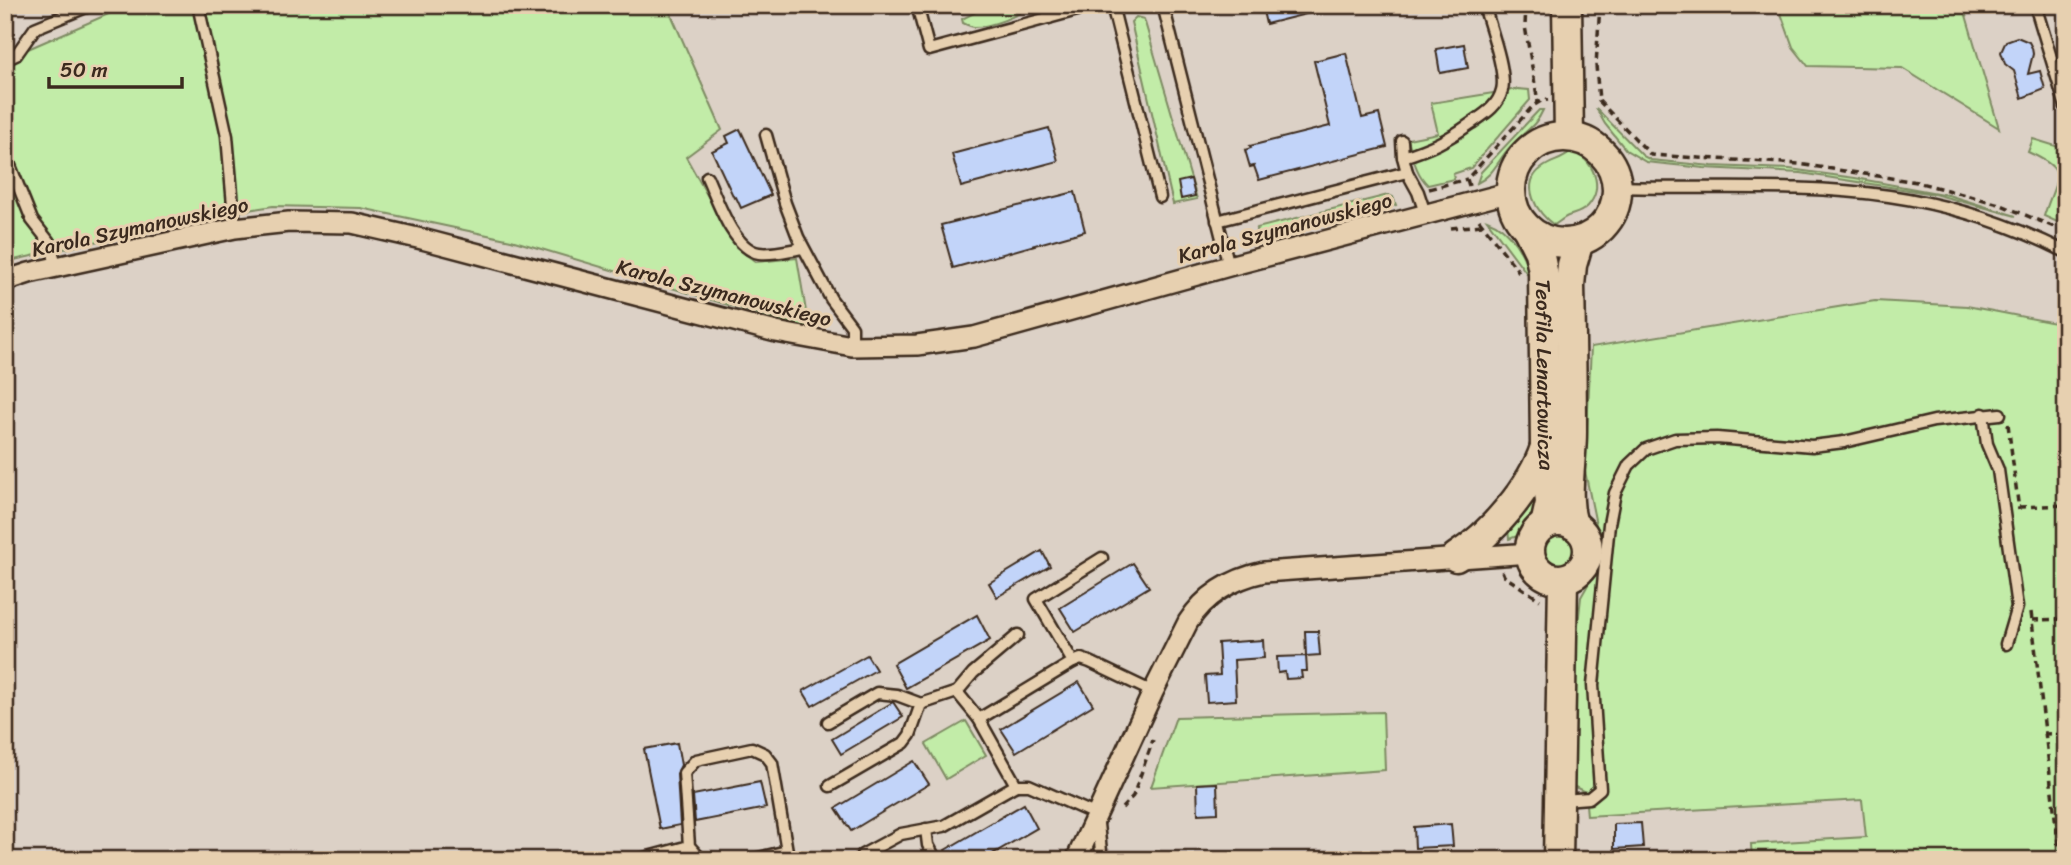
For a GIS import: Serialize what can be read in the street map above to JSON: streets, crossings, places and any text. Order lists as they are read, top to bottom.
{
  "streets": {
    "street": ["Karola Szymanowskiego", "Teofila Lenartowicza"]
  },
  "crossings": [
    ["Karola Szymanowskiego", "Teofila Lenartowicza"]
  ],
  "scale_bar": "50 m"
}
